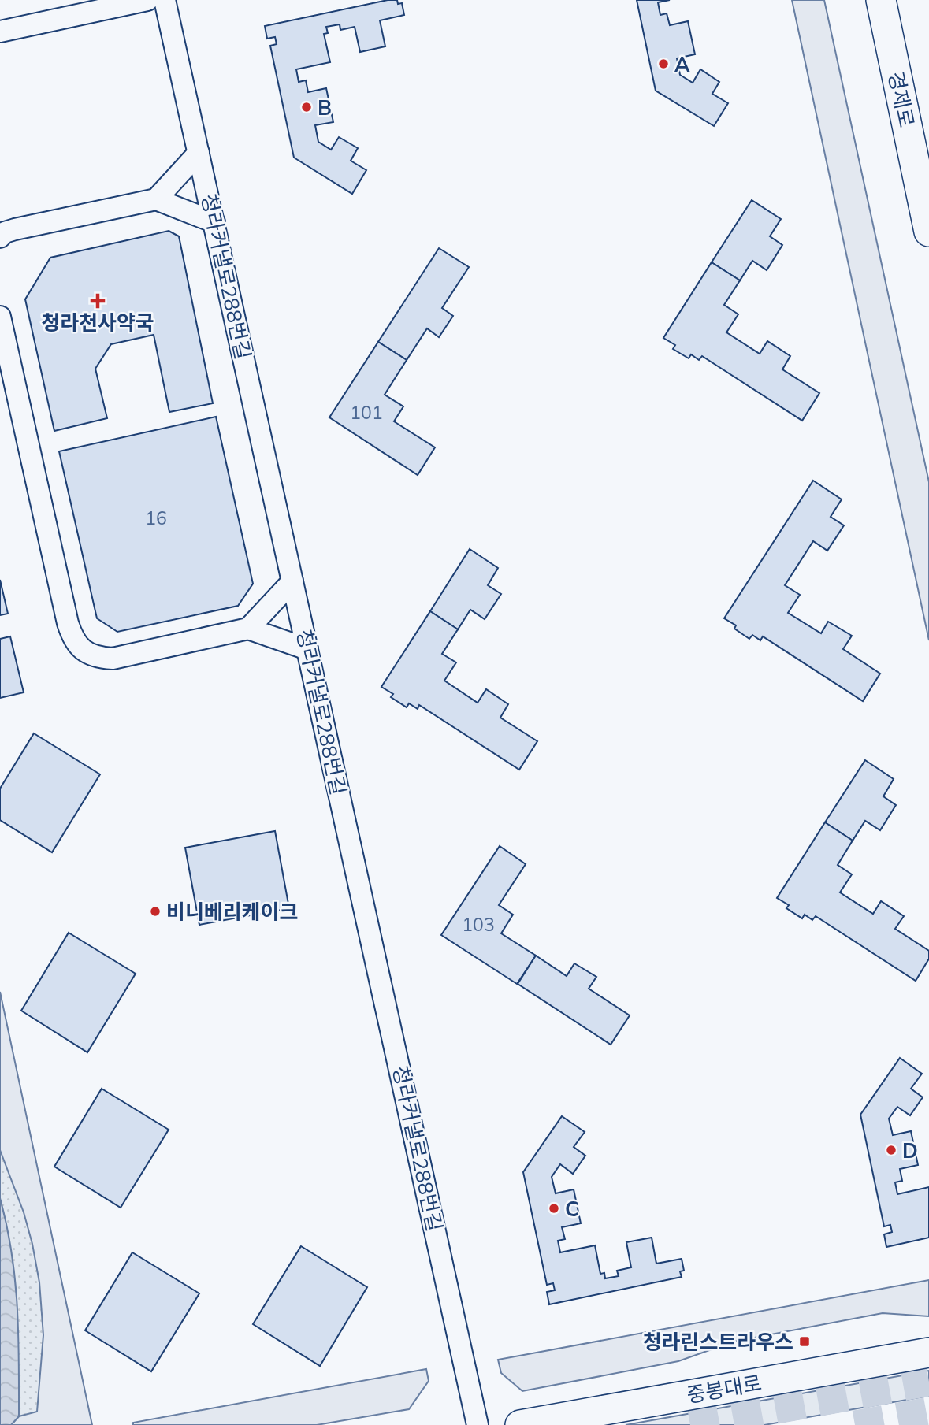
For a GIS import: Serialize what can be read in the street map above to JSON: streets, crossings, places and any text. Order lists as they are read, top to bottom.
{
  "streets": {
    "main road": ["경제로", "중봉대로"],
    "street": ["청라커낼로288번길"]
  },
  "places": {
    "other": [
      "A",
      "B",
      "비니베리케이크",
      "D",
      "C"
    ],
    "health": ["청라천사약국"],
    "transit": ["청라린스트라우스"]
  },
  "house_numbers": ["101", "16", "103"]
}
